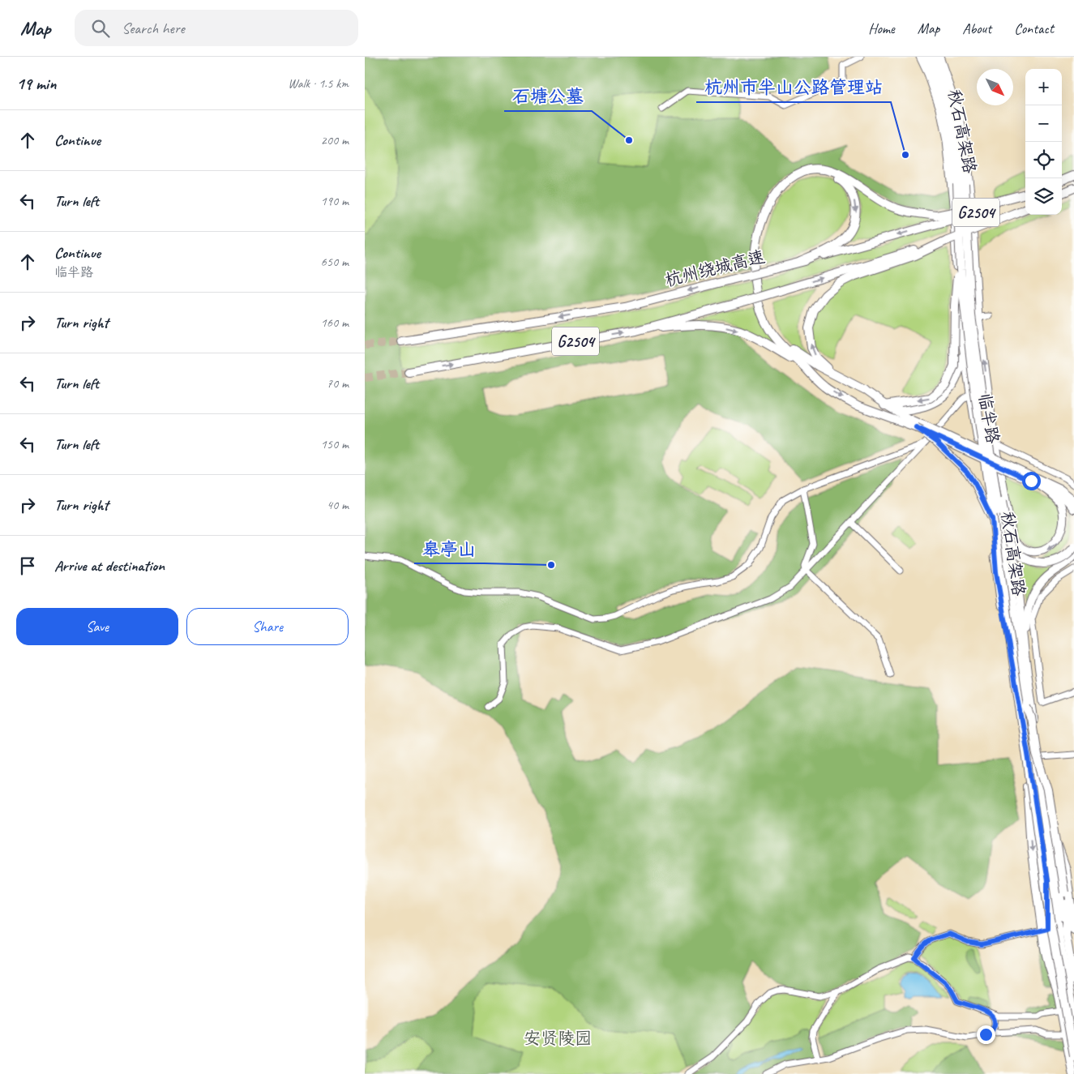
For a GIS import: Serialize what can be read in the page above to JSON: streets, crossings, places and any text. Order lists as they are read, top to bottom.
{
  "streets": {
    "highway": ["秋石高架路", "G2504", "杭州绕城高速"],
    "main road": ["临半路"]
  },
  "crossings": [
    ["秋石高架路", "临半路"]
  ],
  "parks": ["安贤陵园"],
  "places": ["石塘公墓", "杭州市半山公路管理站", "皋亭山"],
  "north": "bottom right",
  "page": {
    "header": "Map",
    "search": "Search here",
    "nav": [
      "Home",
      "Map",
      "About",
      "Contact"
    ],
    "heading": ["19 min", "Walk · 1.5 km"],
    "map_buttons": ["+", "−"],
    "list": [
      ["Continue", "200 m"],
      ["Turn left", "190 m"],
      ["Continue", "临半路", "650 m"],
      ["Turn right", "160 m"],
      ["Turn left", "70 m"],
      ["Turn left", "150 m"],
      ["Turn right", "40 m"],
      "Arrive at destination"
    ],
    "buttons": ["Save", "Share"]
  }
}
